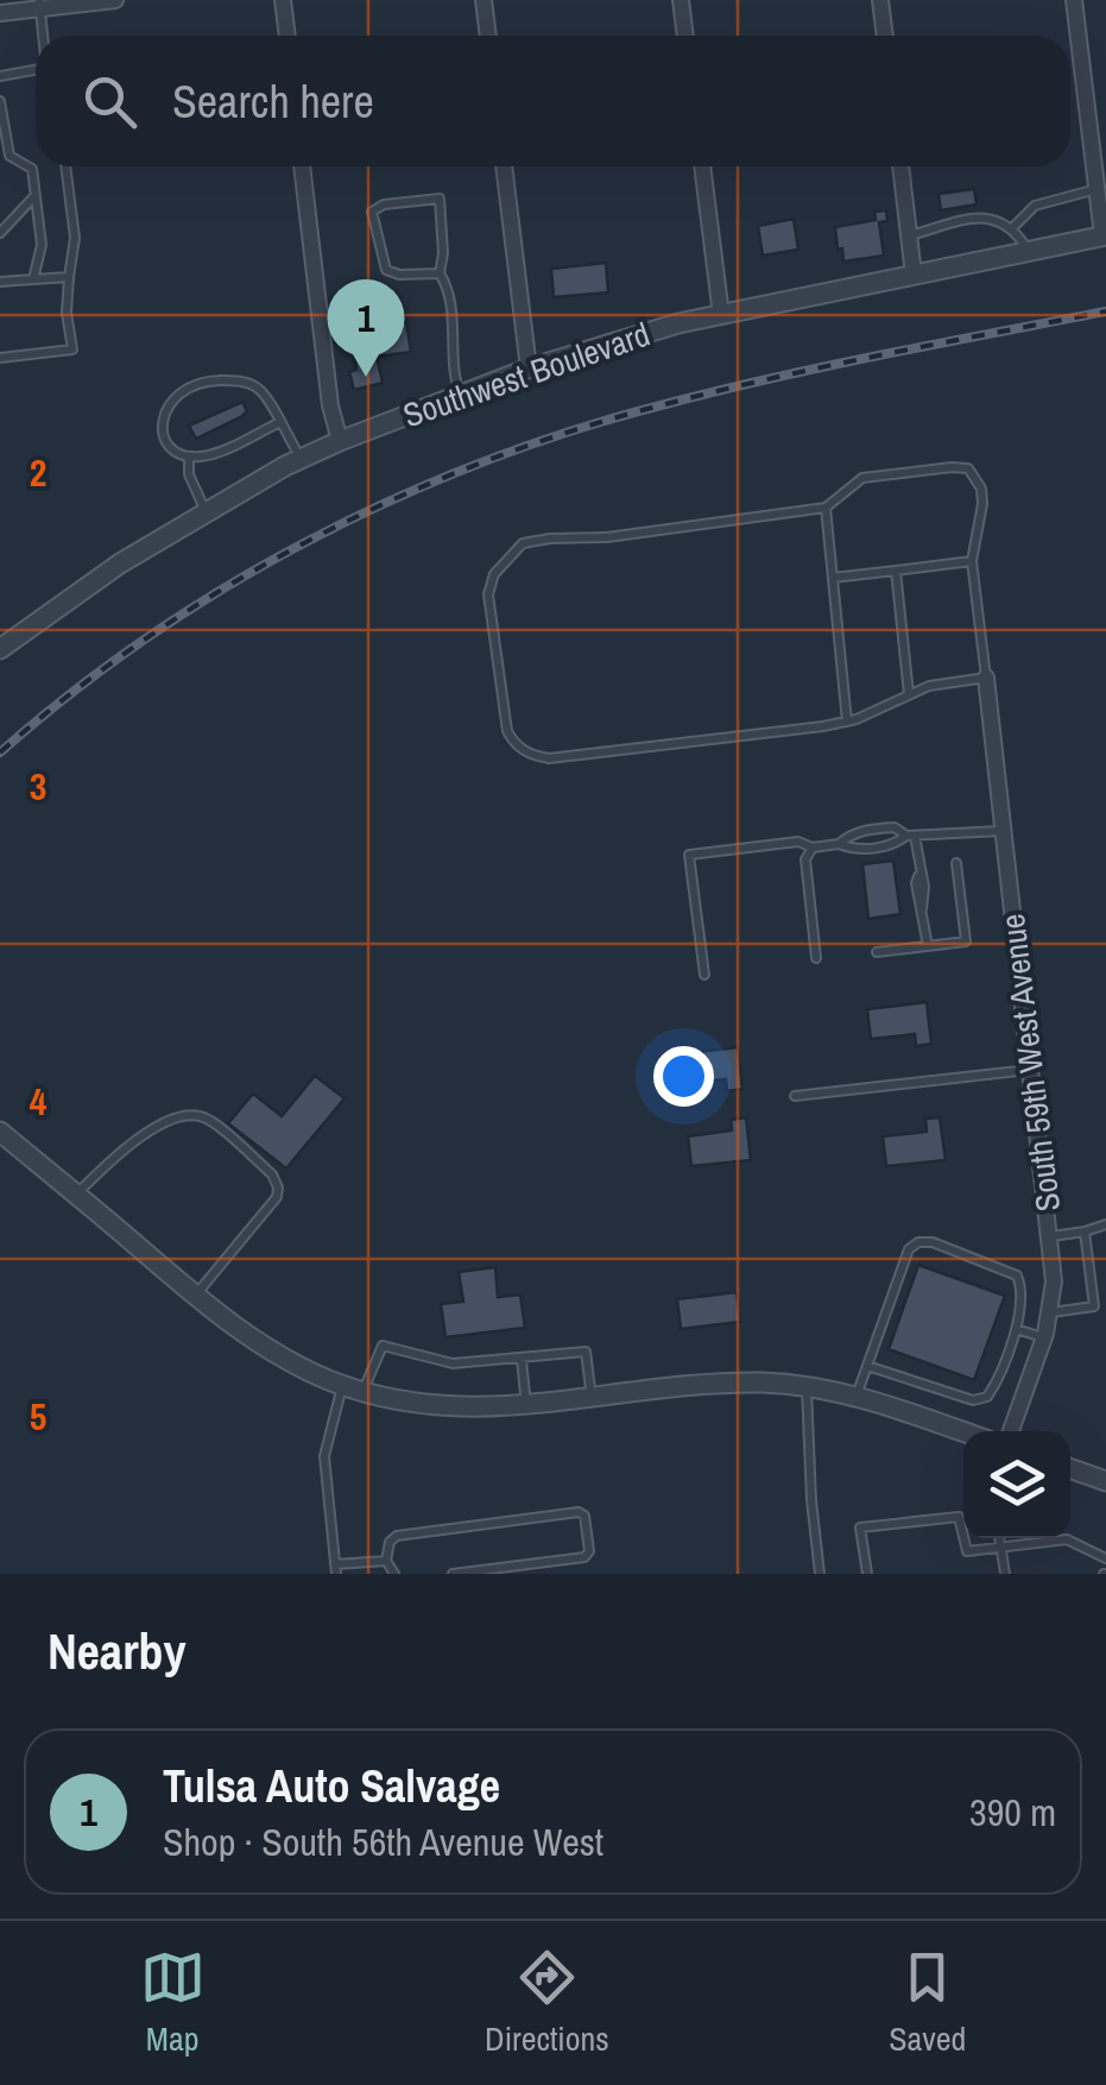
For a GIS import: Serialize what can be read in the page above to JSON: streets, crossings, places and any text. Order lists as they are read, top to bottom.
{
  "streets": {
    "street": ["Southwest Boulevard", "South 59th West Avenue"]
  },
  "page": {
    "search": "Search here",
    "pins": "1",
    "heading": "Nearby",
    "list": [
      {
        "mark": "1",
        "name": "Tulsa Auto Salvage",
        "note": "Shop · South 56th Avenue West",
        "value": "390 m"
      }
    ],
    "nav": ["Map", "Directions", "Saved"]
  },
  "grid": {
    "rows": [
      "2",
      "3",
      "4",
      "5"
    ]
  }
}
